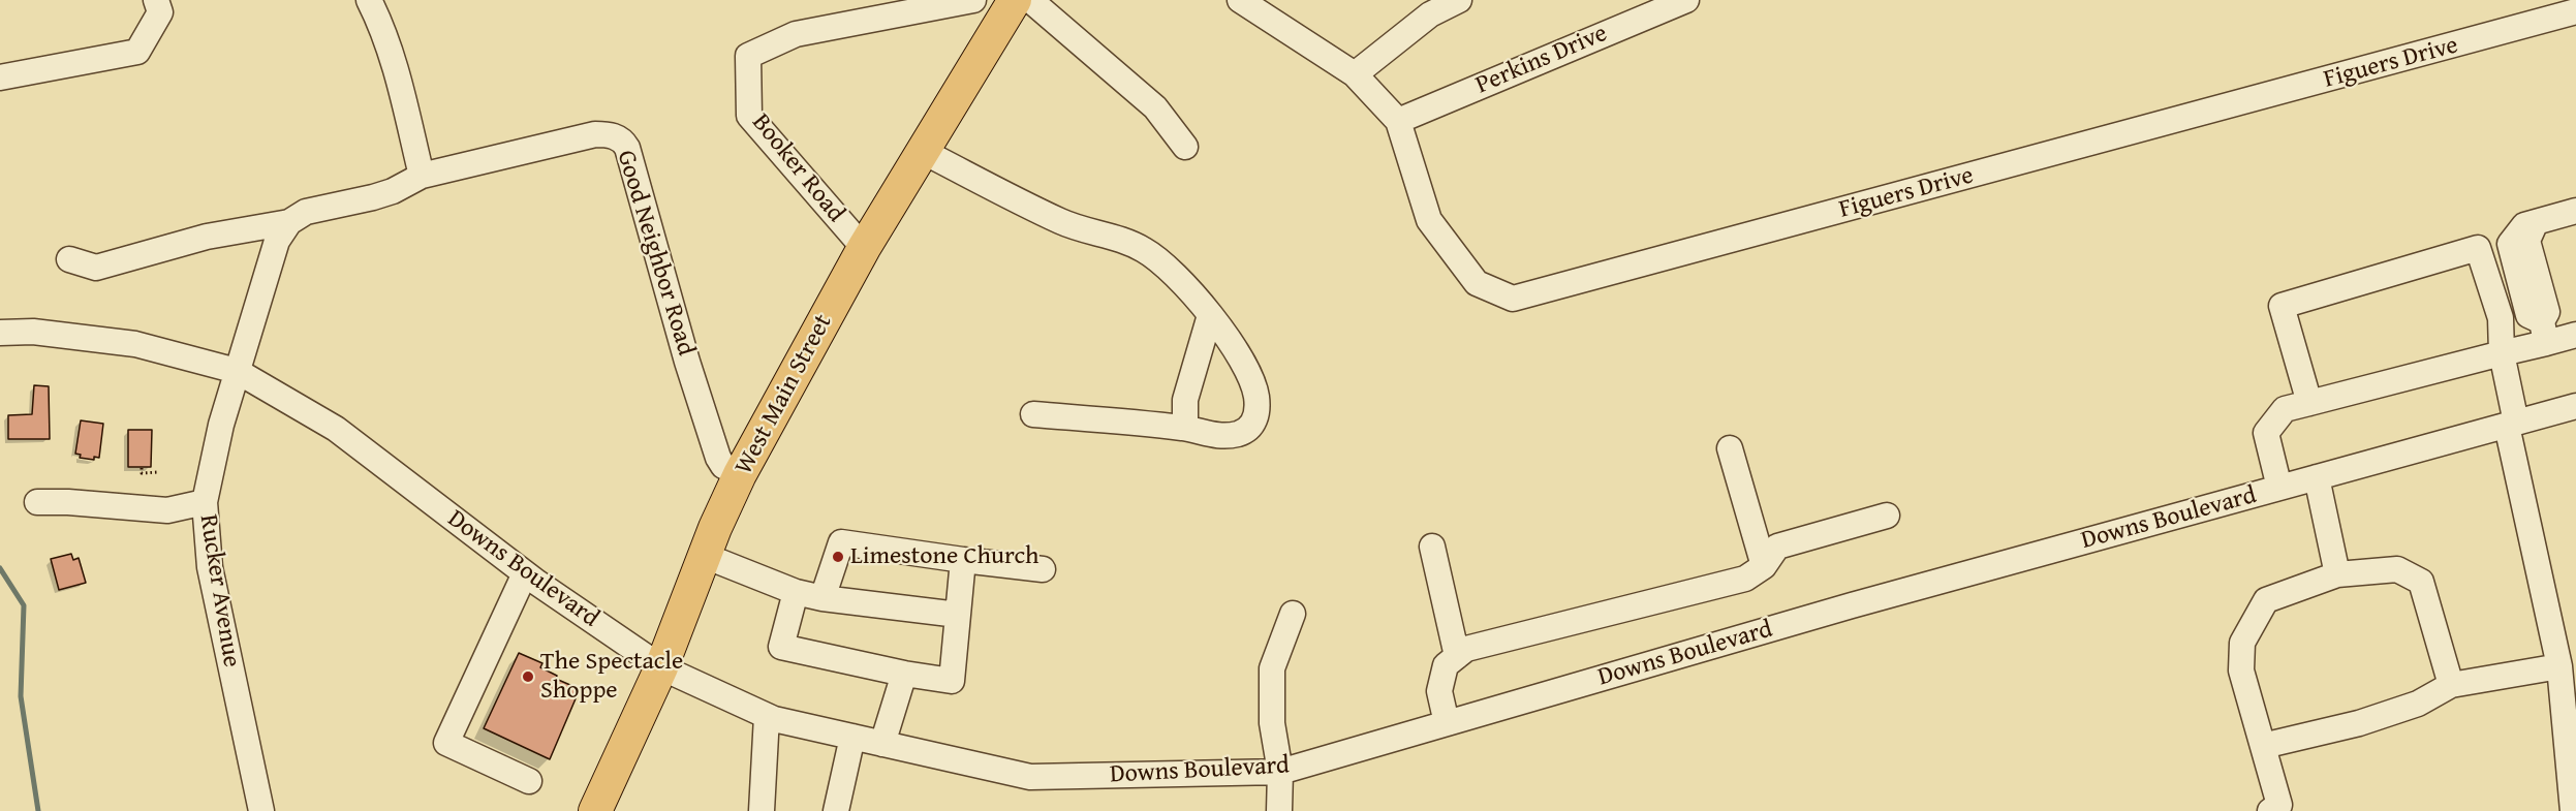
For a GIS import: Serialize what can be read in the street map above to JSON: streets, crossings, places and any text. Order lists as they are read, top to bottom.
{
  "streets": {
    "main road": ["West Main Street"],
    "street": [
      "Perkins Drive",
      "Figuers Drive",
      "Booker Road",
      "Good Neighbor Road",
      "Downs Boulevard",
      "Rucker Avenue"
    ]
  },
  "crossings": [
    ["Perkins Drive", "Figuers Drive"],
    ["Booker Road", "West Main Street"],
    ["Good Neighbor Road", "West Main Street"],
    ["West Main Street", "Downs Boulevard"],
    ["Downs Boulevard", "Rucker Avenue"]
  ],
  "places": ["Limestone Church", "The Spectacle Shoppe"]
}
